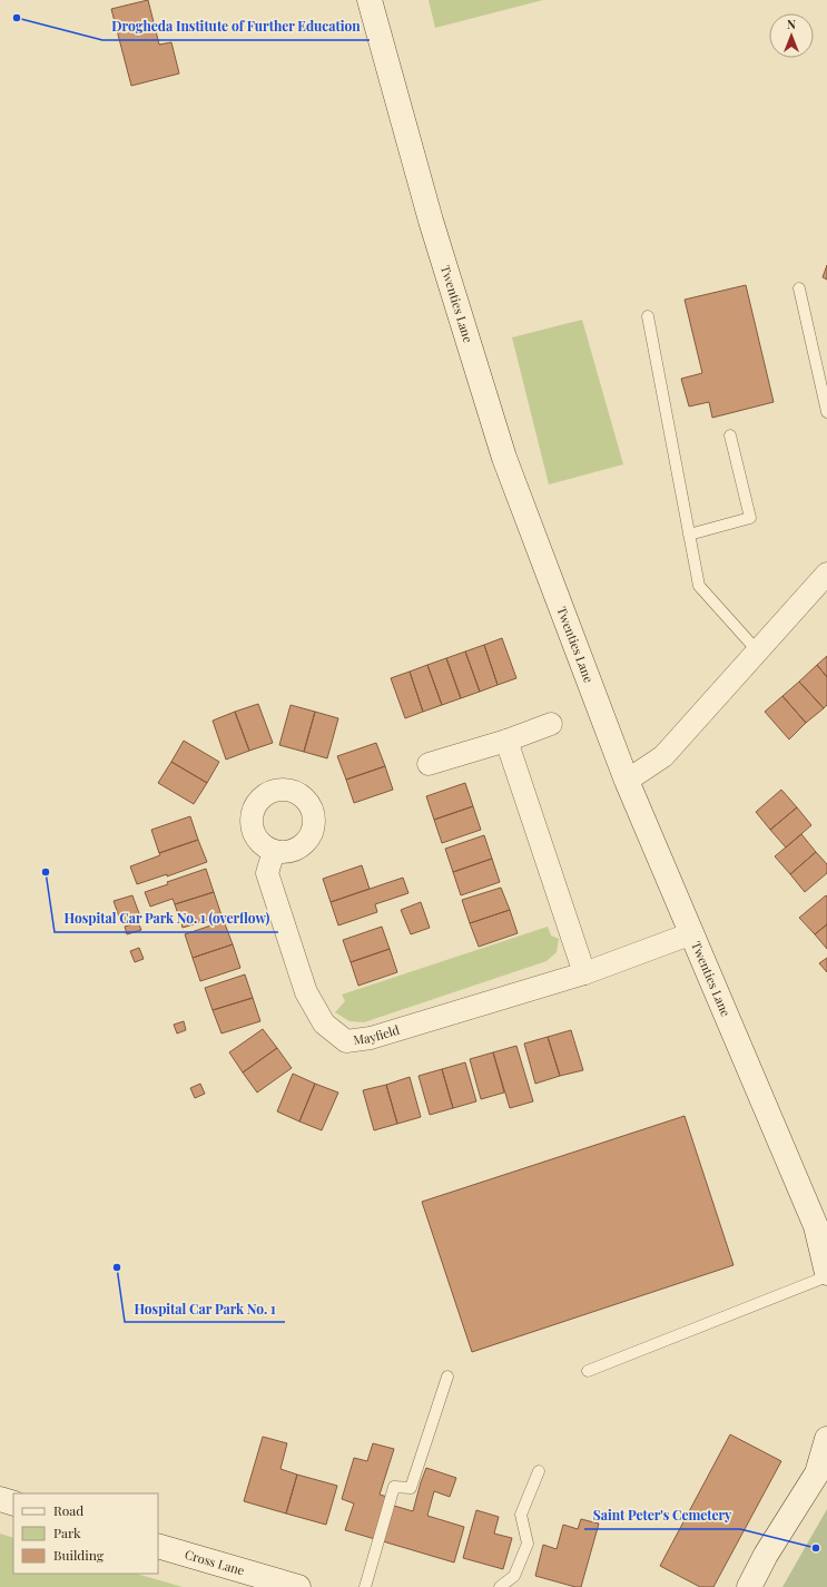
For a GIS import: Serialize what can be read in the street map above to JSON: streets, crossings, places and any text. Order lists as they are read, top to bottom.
{
  "streets": {
    "street": ["Twenties Lane", "Mayfield", "Cross Lane"]
  },
  "crossings": [
    ["Twenties Lane", "Mayfield"]
  ],
  "places": [
    "Drogheda Institute of Further Education",
    "Hospital Car Park No. 1 (overflow)",
    "Hospital Car Park No. 1",
    "Saint Peter's Cemetery"
  ],
  "legend": ["Road", "Park", "Building"],
  "north": "top"
}
